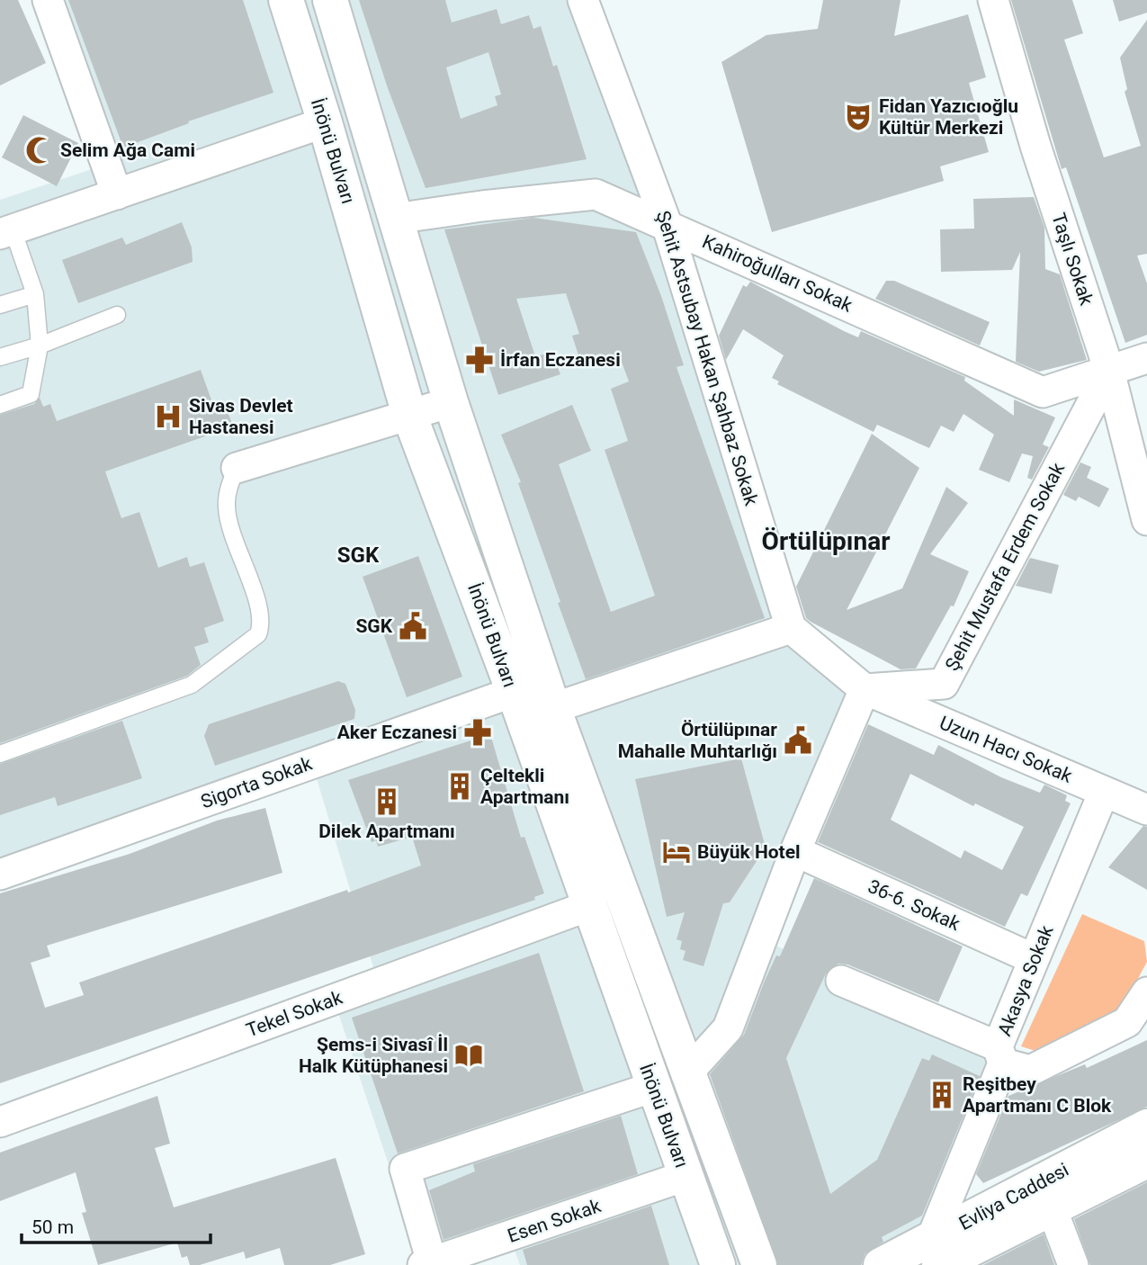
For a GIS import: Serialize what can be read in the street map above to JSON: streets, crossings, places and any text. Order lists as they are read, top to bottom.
{
  "streets": {
    "main road": ["İnönü Bulvarı", "Evliya Caddesi"],
    "street": [
      "Taşlı Sokak",
      "Kahiroğulları Sokak",
      "Şehit Astsubay Hakan Şahbaz Sokak",
      "Şehit Mustafa Erdem Sokak",
      "Uzun Hacı Sokak",
      "Sigorta Sokak",
      "36-6. Sokak",
      "Akasya Sokak",
      "Tekel Sokak",
      "Esen Sokak"
    ]
  },
  "crossings": [
    ["İnönü Bulvarı", "Kahiroğulları Sokak"],
    ["İnönü Bulvarı", "Sigorta Sokak"],
    ["İnönü Bulvarı", "Tekel Sokak"],
    ["İnönü Bulvarı", "Esen Sokak"],
    ["Taşlı Sokak", "Kahiroğulları Sokak"],
    ["Taşlı Sokak", "Şehit Mustafa Erdem Sokak"],
    ["Kahiroğulları Sokak", "Şehit Astsubay Hakan Şahbaz Sokak"],
    ["Kahiroğulları Sokak", "Şehit Mustafa Erdem Sokak"],
    ["Şehit Mustafa Erdem Sokak", "Uzun Hacı Sokak"],
    ["Uzun Hacı Sokak", "Akasya Sokak"],
    ["36-6. Sokak", "Akasya Sokak"],
    ["Akasya Sokak", "Evliya Caddesi"]
  ],
  "districts": ["Örtülüpınar", "SGK"],
  "places": {
    "theatre": ["Fidan Yazıcıoğlu Kültür Merkezi"],
    "mosque": ["Selim Ağa Cami"],
    "pharmacy": ["İrfan Eczanesi", "Aker Eczanesi"],
    "hospital": ["Sivas Devlet Hastanesi"],
    "public building": ["SGK", "Örtülüpınar Mahalle Muhtarlığı"],
    "building": ["Çeltekli Apartmanı", "Dilek Apartmanı", "Reşitbey Apartmanı C Blok"],
    "hotel": ["Büyük Hotel"],
    "library": ["Şems-i Sivasî İl Halk Kütüphanesi"]
  },
  "scale_bar": "50 m"
}
